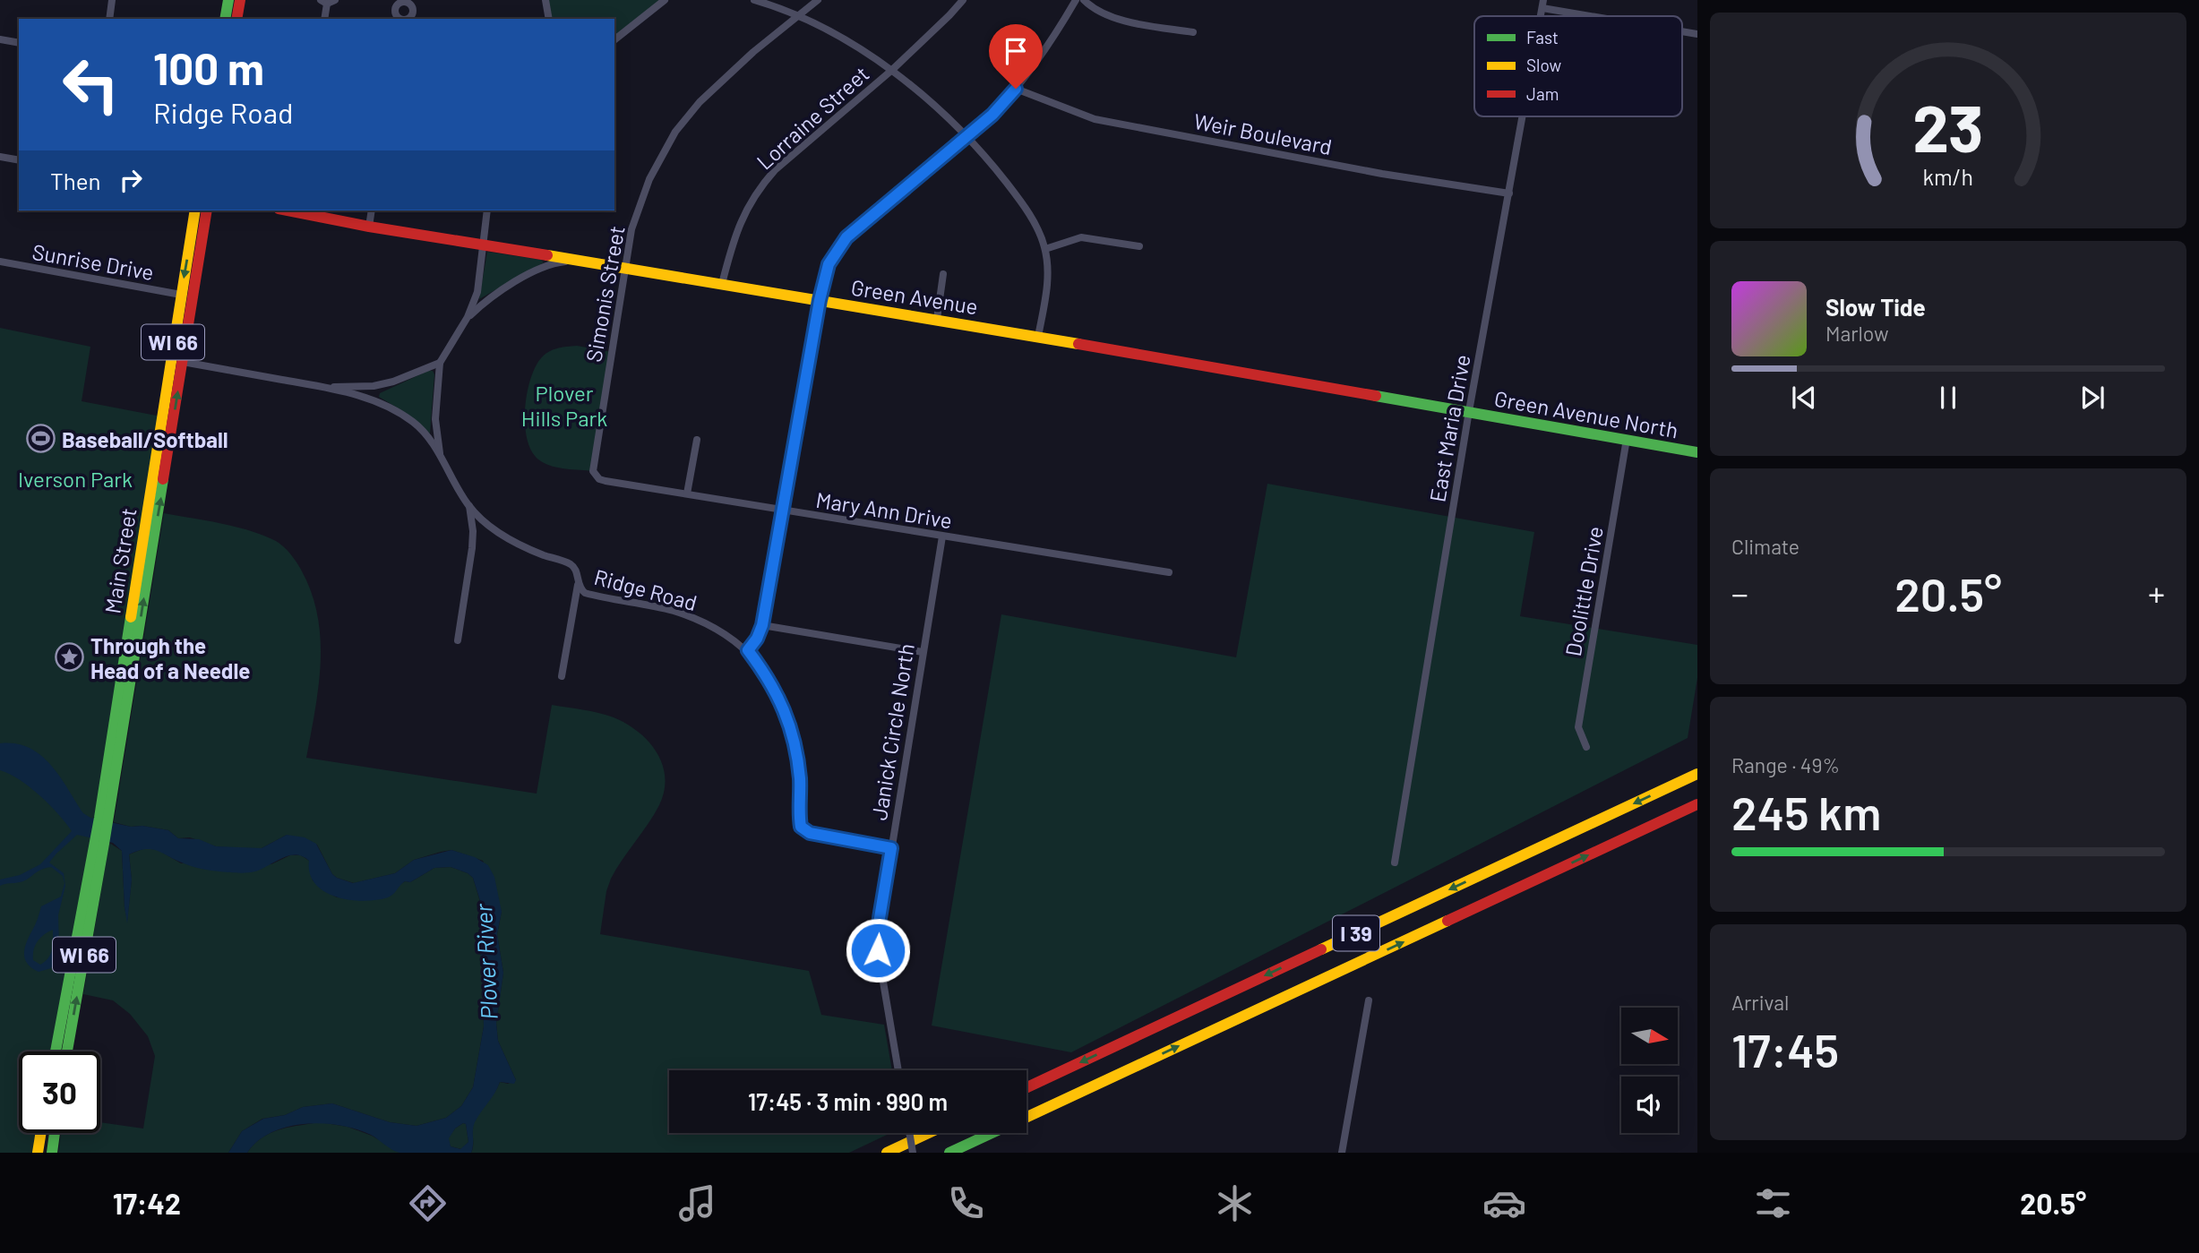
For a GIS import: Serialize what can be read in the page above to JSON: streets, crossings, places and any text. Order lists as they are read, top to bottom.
{
  "streets": {
    "main road": [
      "Green Avenue",
      "WI 66",
      "Green Avenue North",
      "Main Street",
      "I 39"
    ],
    "street": [
      "Lorraine Street",
      "Weir Boulevard",
      "Sunrise Drive",
      "Simonis Street",
      "East Maria Drive",
      "Mary Ann Drive",
      "Ridge Road",
      "Doolittle Drive",
      "Janick Circle North"
    ]
  },
  "crossings": [
    ["Lorraine Street", "Green Avenue"],
    ["Weir Boulevard", "East Maria Drive"],
    ["Sunrise Drive", "Main Street"],
    ["Simonis Street", "Green Avenue"],
    ["Simonis Street", "Mary Ann Drive"],
    ["Green Avenue", "Green Avenue North"],
    ["Green Avenue", "East Maria Drive"],
    ["Green Avenue North", "East Maria Drive"],
    ["Green Avenue North", "Doolittle Drive"],
    ["Mary Ann Drive", "Janick Circle North"],
    ["Main Street", "Ridge Road"],
    ["Ridge Road", "Janick Circle North"]
  ],
  "water": ["Plover River"],
  "parks": ["Plover Hills Park", "Iverson Park"],
  "places": {
    "sports": ["Baseball/Softball"],
    "place": ["Through the Head of a Needle"]
  },
  "legend": ["Fast", "Slow", "Jam"],
  "north": "right",
  "page": {
    "turn": ["100 m", "Ridge Road"],
    "then": "Then",
    "song": ["Slow Tide", "Marlow"],
    "tile": [
      "Climate",
      ["Range · 49%", "245 km"],
      ["Arrival", "17:45"]
    ],
    "heat": ["−", "20.5°", "+"],
    "limit": "30",
    "trip": "17:45 · 3 min · 990 m",
    "tabs": ["17:42", "20.5°"],
    "gauge": ["23", "km/h"]
  }
}
